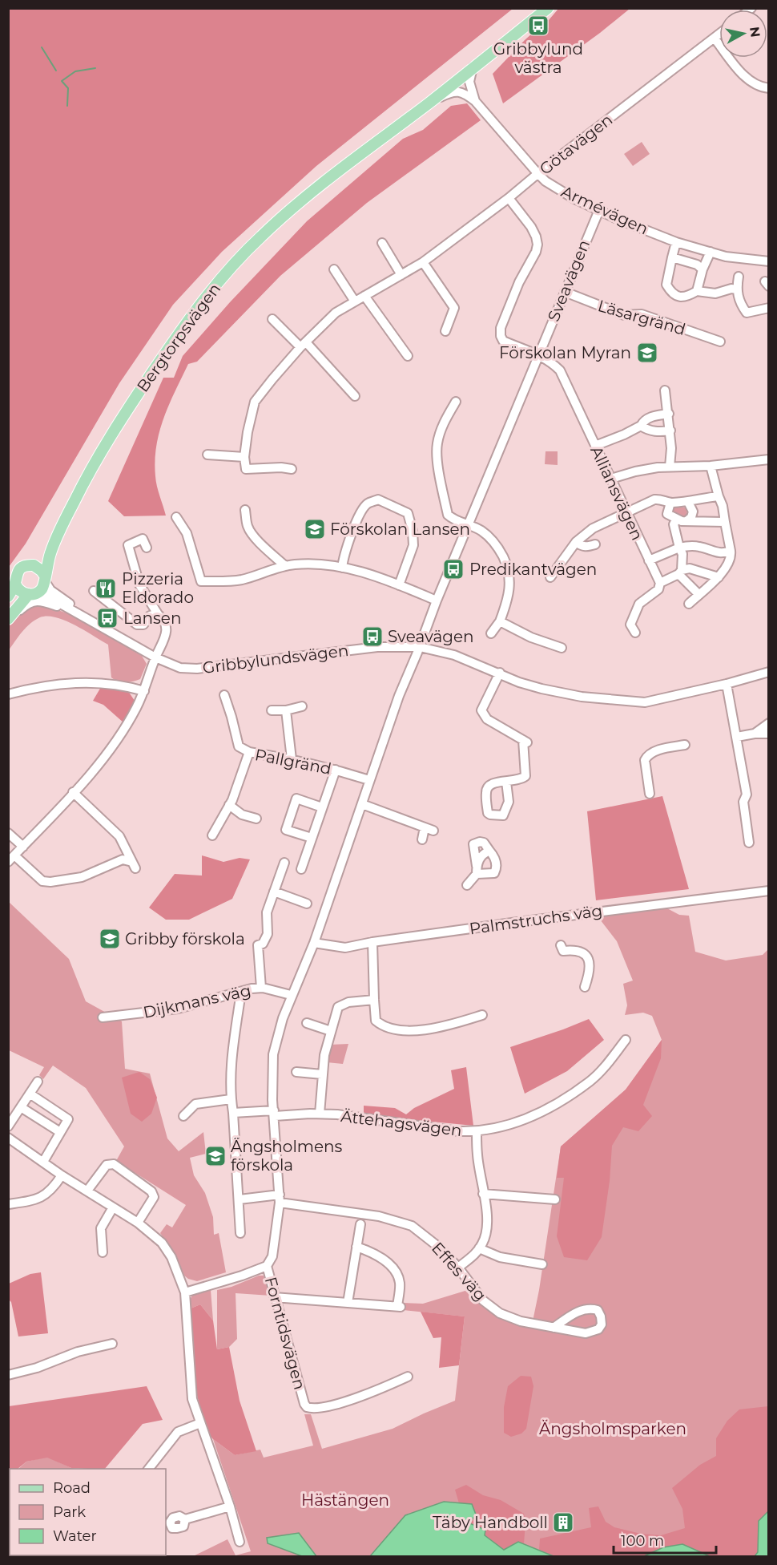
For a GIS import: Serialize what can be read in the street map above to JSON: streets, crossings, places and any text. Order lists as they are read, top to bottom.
{
  "streets": {
    "main road": ["Bergtorpsvägen"],
    "street": [
      "Götavägen",
      "Armévägen",
      "Sveavägen",
      "Läsargränd",
      "Alliansvägen",
      "Gribbylundsvägen",
      "Pallgränd",
      "Palmstruchs väg",
      "Dijkmans väg",
      "Ättehagsvägen",
      "Effes väg",
      "Forntidsvägen"
    ]
  },
  "crossings": [
    ["Götavägen", "Armévägen"],
    ["Götavägen", "Alliansvägen"],
    ["Armévägen", "Sveavägen"],
    ["Armévägen", "Bergtorpsvägen"],
    ["Sveavägen", "Läsargränd"],
    ["Sveavägen", "Alliansvägen"],
    ["Sveavägen", "Gribbylundsvägen"],
    ["Sveavägen", "Pallgränd"],
    ["Sveavägen", "Palmstruchs väg"],
    ["Sveavägen", "Dijkmans väg"],
    ["Sveavägen", "Ättehagsvägen"],
    ["Sveavägen", "Effes väg"],
    ["Sveavägen", "Forntidsvägen"],
    ["Bergtorpsvägen", "Gribbylundsvägen"]
  ],
  "parks": ["Ängsholmsparken", "Hästängen"],
  "places": {
    "bus stop": [
      "Gribbylund västra",
      "Predikantvägen",
      "Lansen",
      "Sveavägen"
    ],
    "school or university": [
      "Förskolan Myran",
      "Förskolan Lansen",
      "Gribby förskola",
      "Ängsholmens förskola"
    ],
    "restaurant": ["Pizzeria Eldorado"],
    "building": ["Täby Handboll"]
  },
  "legend": ["Road", "Park", "Water"],
  "scale_bar": "100 m",
  "north": "right"
}
